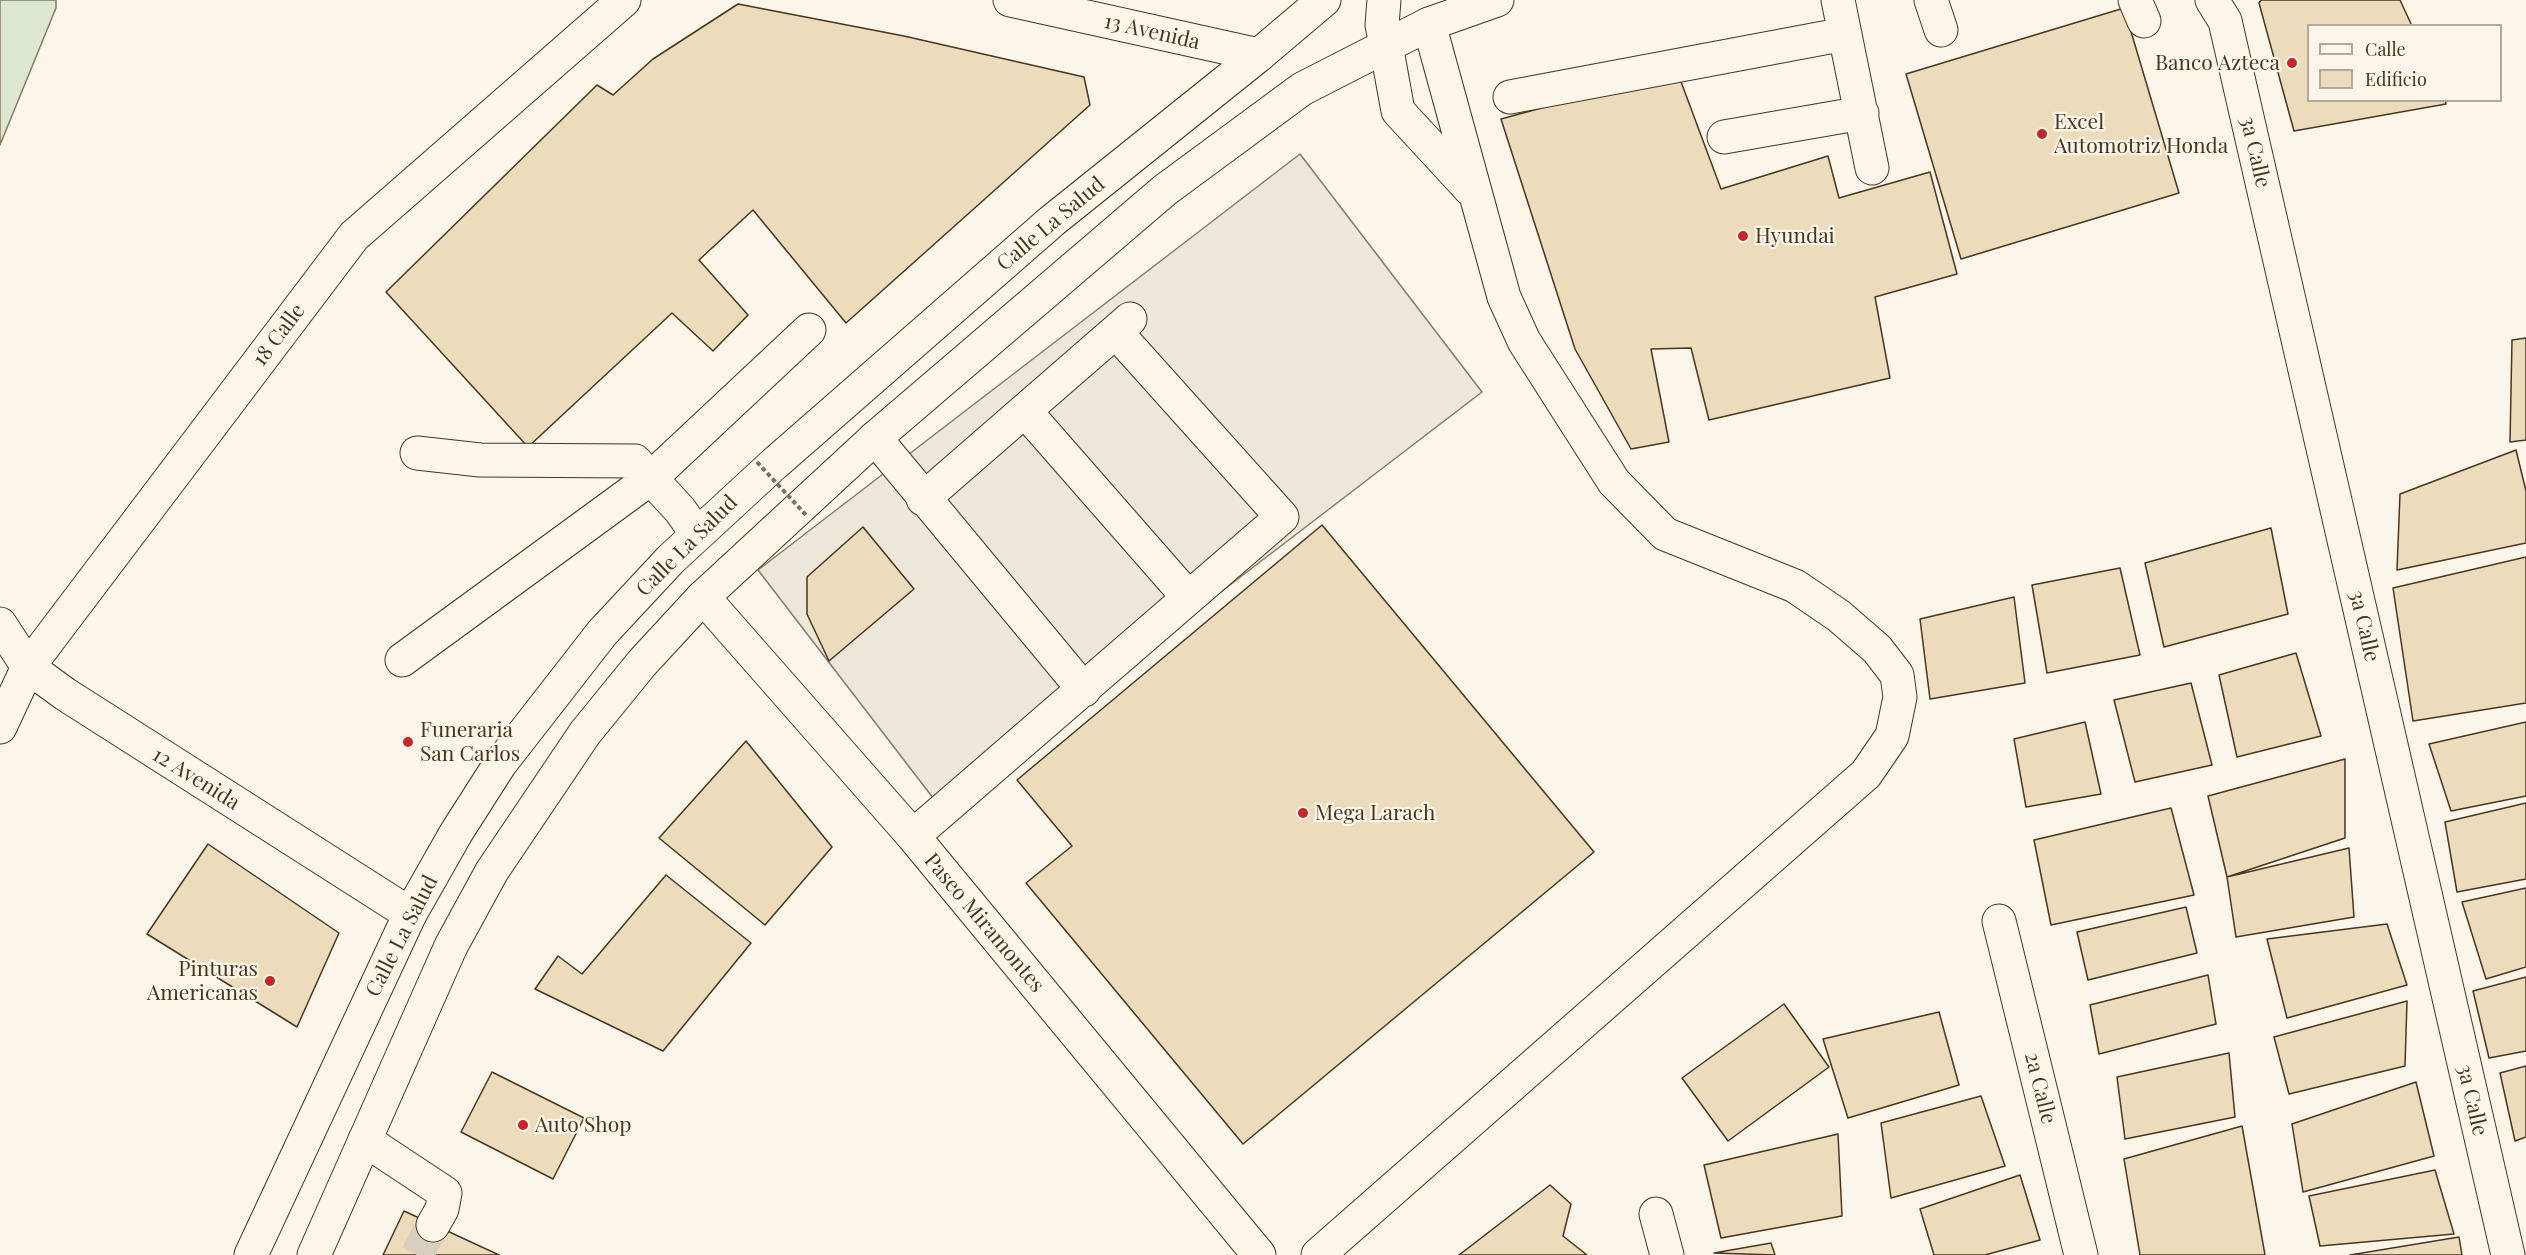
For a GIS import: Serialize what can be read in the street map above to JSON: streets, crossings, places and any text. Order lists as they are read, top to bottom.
{
  "streets": {
    "street": [
      "13 Avenida",
      "3a Calle",
      "Calle La Salud",
      "18 Calle",
      "12 Avenida",
      "Paseo Miramontes",
      "2a Calle"
    ]
  },
  "crossings": [
    ["13 Avenida", "Calle La Salud"],
    ["Calle La Salud", "12 Avenida"],
    ["18 Calle", "12 Avenida"]
  ],
  "places": [
    "Banco Azteca",
    "Excel Automotriz Honda",
    "Hyundai",
    "Funeraria San Carlos",
    "Mega Larach",
    "Pinturas Americanas",
    "Auto Shop"
  ],
  "legend": ["Calle", "Edificio"]
}
